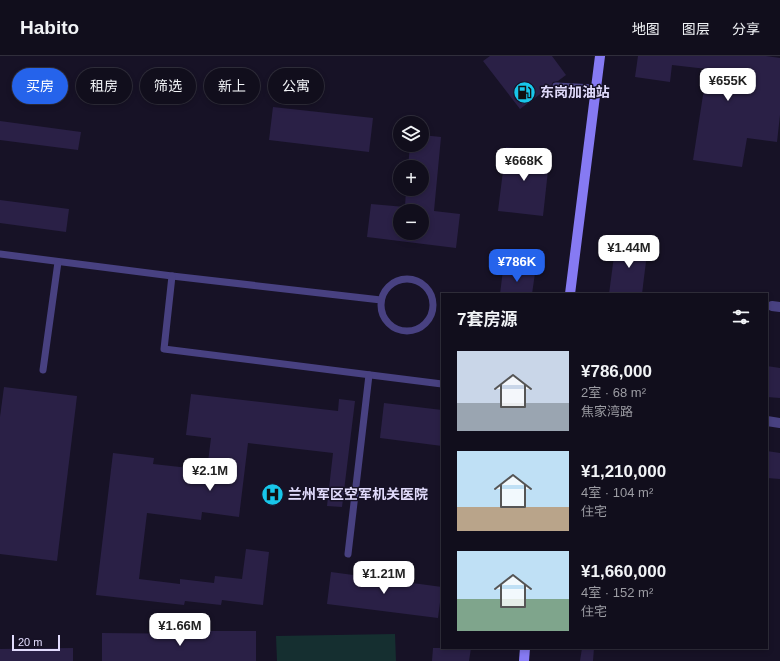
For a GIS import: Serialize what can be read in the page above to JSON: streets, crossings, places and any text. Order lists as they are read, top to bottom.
{
  "places": {
    "fuel station": ["东岗加油站"],
    "hospital": ["兰州军区空军机关医院"]
  },
  "scale_bar": "20 m",
  "page": {
    "header": "Habito",
    "nav": ["地图", "图层", "分享"],
    "price": [
      "¥655K",
      "¥668K",
      "¥1.44M",
      "¥786K",
      "¥2.1M",
      "¥1.21M",
      "¥1.66M"
    ],
    "chip": [
      "买房",
      "租房",
      "筛选",
      "新上",
      "公寓"
    ],
    "map_buttons": ["+", "−"],
    "heading": "7套房源",
    "list": [
      {
        "name": "¥786,000",
        "note": "2室 · 68 m² · 焦家湾路"
      },
      {
        "name": "¥1,210,000",
        "note": "4室 · 104 m² · 住宅"
      },
      {
        "name": "¥1,660,000",
        "note": "4室 · 152 m² · 住宅"
      }
    ],
    "scale": "20 m"
  }
}
